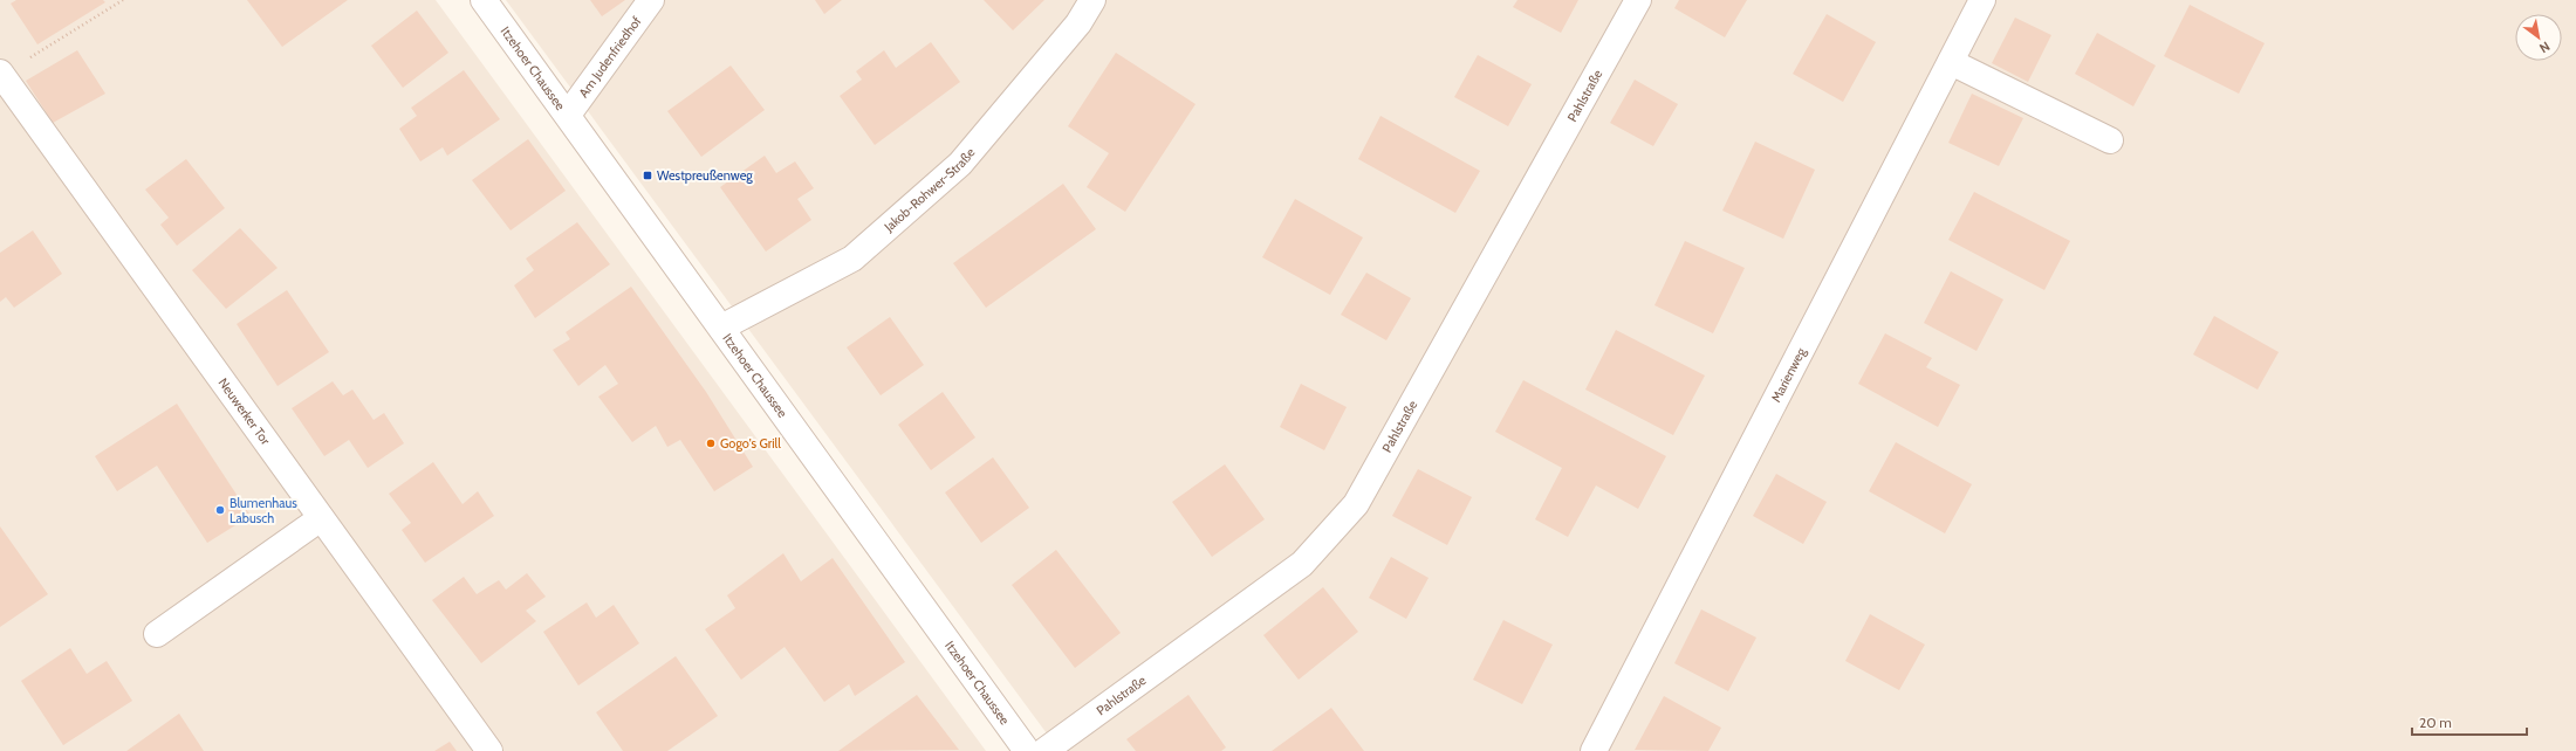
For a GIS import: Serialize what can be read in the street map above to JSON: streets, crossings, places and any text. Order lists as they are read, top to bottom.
{
  "streets": {
    "street": [
      "Am Judenfriedhof",
      "Itzehoer Chaussee",
      "Pahlstraße",
      "Jakob-Rohwer-Straße",
      "Marienweg",
      "Neuwerker Tor"
    ]
  },
  "crossings": [
    ["Am Judenfriedhof", "Itzehoer Chaussee"],
    ["Itzehoer Chaussee", "Jakob-Rohwer-Straße"]
  ],
  "places": {
    "transit": ["Westpreußenweg"],
    "other": ["Gogo's Grill", "Blumenhaus Labusch"]
  },
  "scale_bar": "20 m",
  "north": "bottom right"
}
